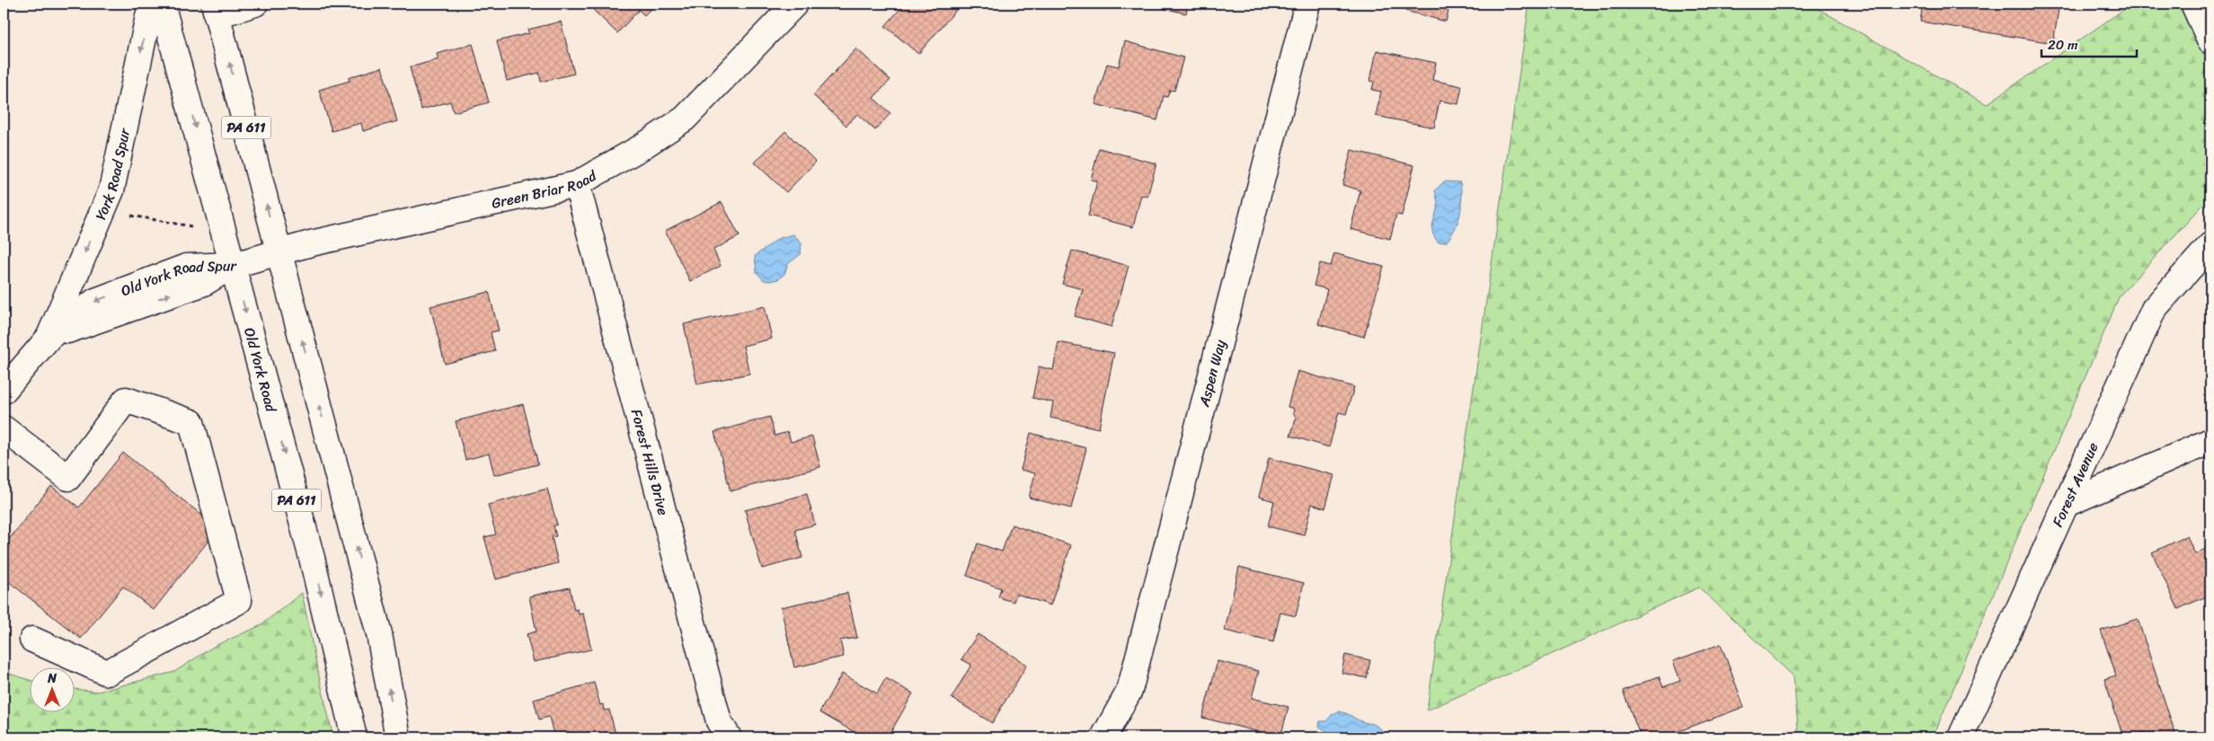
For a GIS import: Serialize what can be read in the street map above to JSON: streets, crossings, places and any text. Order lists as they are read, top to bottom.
{
  "streets": {
    "main road": [
      "PA 611",
      "York Road Spur",
      "Green Briar Road",
      "Old York Road Spur",
      "Old York Road",
      "Aspen Way",
      "Forest Hills Drive",
      "Forest Avenue"
    ]
  },
  "crossings": [
    ["PA 611", "Green Briar Road"],
    ["York Road Spur", "Old York Road Spur"],
    ["Green Briar Road", "Old York Road Spur"],
    ["Green Briar Road", "Old York Road"],
    ["Green Briar Road", "Forest Hills Drive"],
    ["Old York Road Spur", "Old York Road"]
  ],
  "one_way": ["York Road Spur"],
  "scale_bar": "20 m",
  "north": "top"
}
